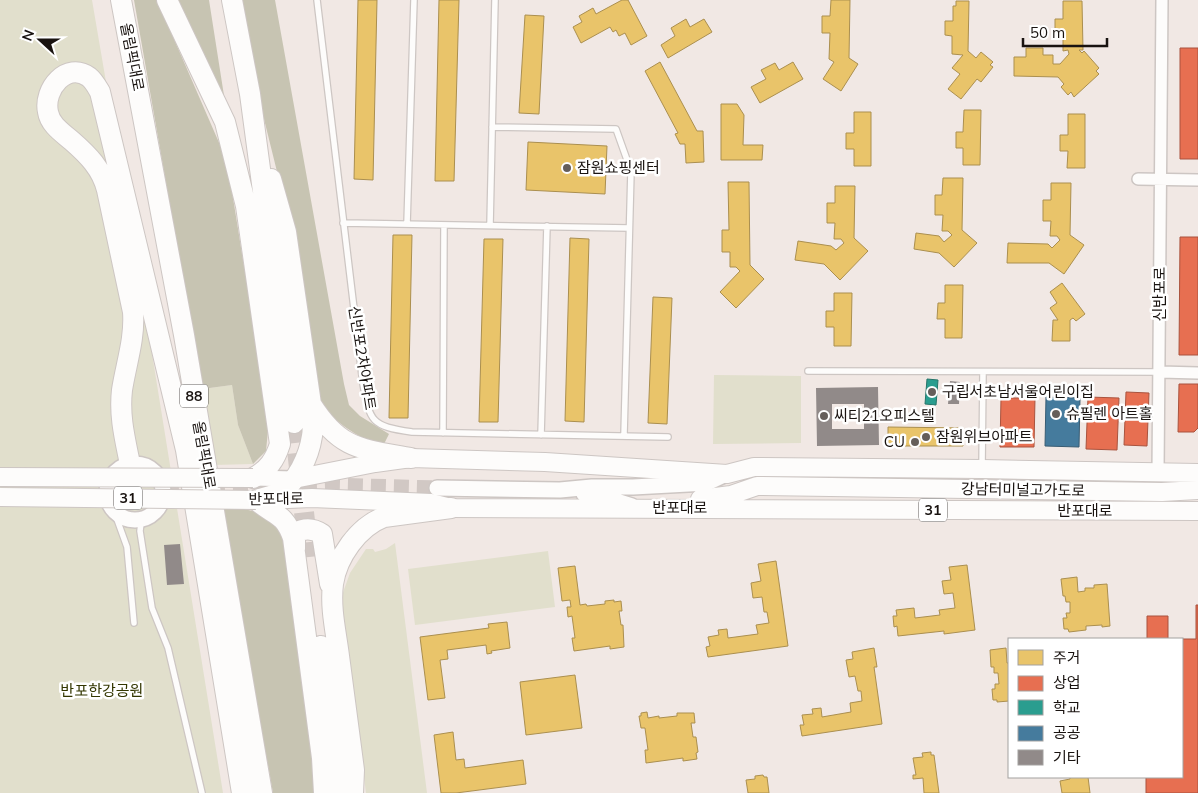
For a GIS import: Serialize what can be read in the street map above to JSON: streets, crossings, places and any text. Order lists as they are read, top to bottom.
{
  "streets": {
    "highway": ["올림픽대로", "88"],
    "main road": ["강남터미널고가도로", "31", "반포대로"],
    "street": ["신반포로"],
    "lane": ["신반포2차아파트"]
  },
  "crossings": [
    ["강남터미널고가도로", "31"],
    ["강남터미널고가도로", "반포대로"],
    ["31", "반포대로"]
  ],
  "parks": ["반포한강공원"],
  "places": [
    "잠원쇼핑센터",
    "구립서초남서울어린이집",
    "슈필렌 아트홀",
    "씨티21오피스텔",
    "잠원위브아파트",
    "CU"
  ],
  "legend": [
    "주거",
    "상업",
    "학교",
    "공공",
    "기타"
  ],
  "scale_bar": "50 m",
  "north": "left"
}
